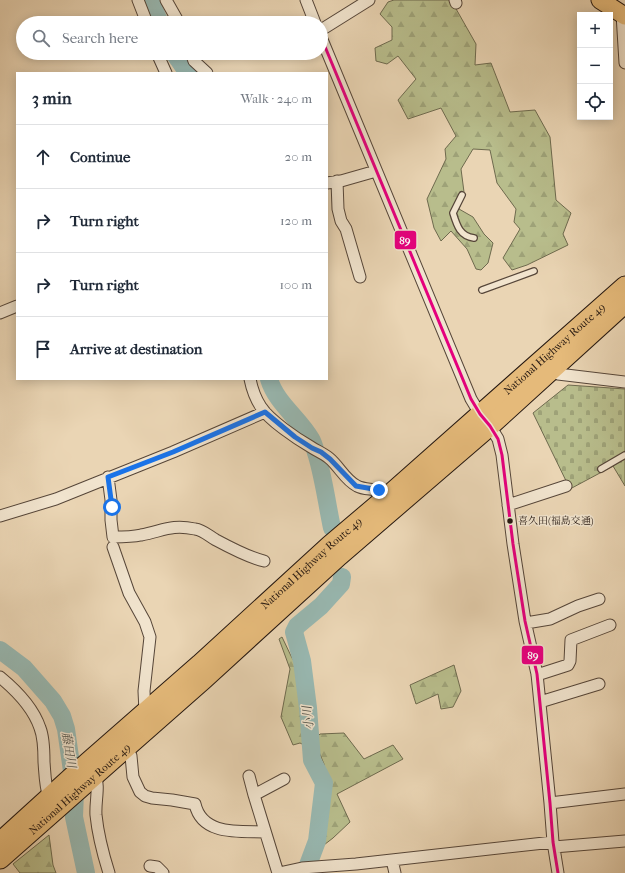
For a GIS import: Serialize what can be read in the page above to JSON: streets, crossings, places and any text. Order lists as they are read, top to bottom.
{
  "streets": {
    "highway": ["National Highway Route 49"]
  },
  "water": ["小川", "藤田川"],
  "places": ["喜久田(福島交通)"],
  "lines": ["transit line 89"],
  "page": {
    "map_buttons": ["+", "−"],
    "search": "Search here",
    "heading": ["3 min", "Walk · 240 m"],
    "list": [
      ["Continue", "20 m"],
      ["Turn right", "120 m"],
      ["Turn right", "100 m"],
      "Arrive at destination"
    ]
  }
}
